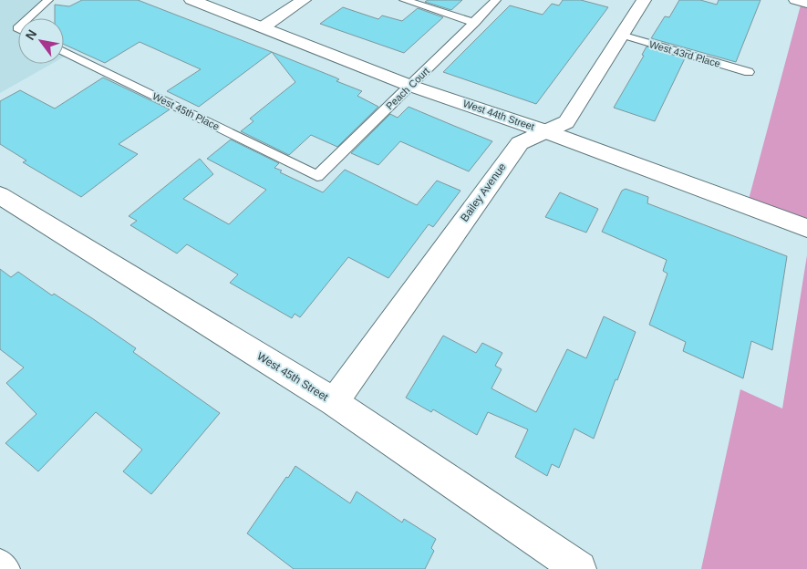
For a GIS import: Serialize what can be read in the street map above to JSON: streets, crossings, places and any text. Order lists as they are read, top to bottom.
{
  "streets": {
    "street": ["West 44th Street", "Bailey Avenue", "West 45th Street"],
    "lane": ["West 43rd Place", "Peach Court", "West 45th Place"]
  },
  "crossings": [
    ["West 43rd Place", "Bailey Avenue"],
    ["Peach Court", "West 45th Place"],
    ["Peach Court", "West 44th Street"],
    ["West 44th Street", "Bailey Avenue"],
    ["Bailey Avenue", "West 45th Street"]
  ],
  "north": "top left"
}
